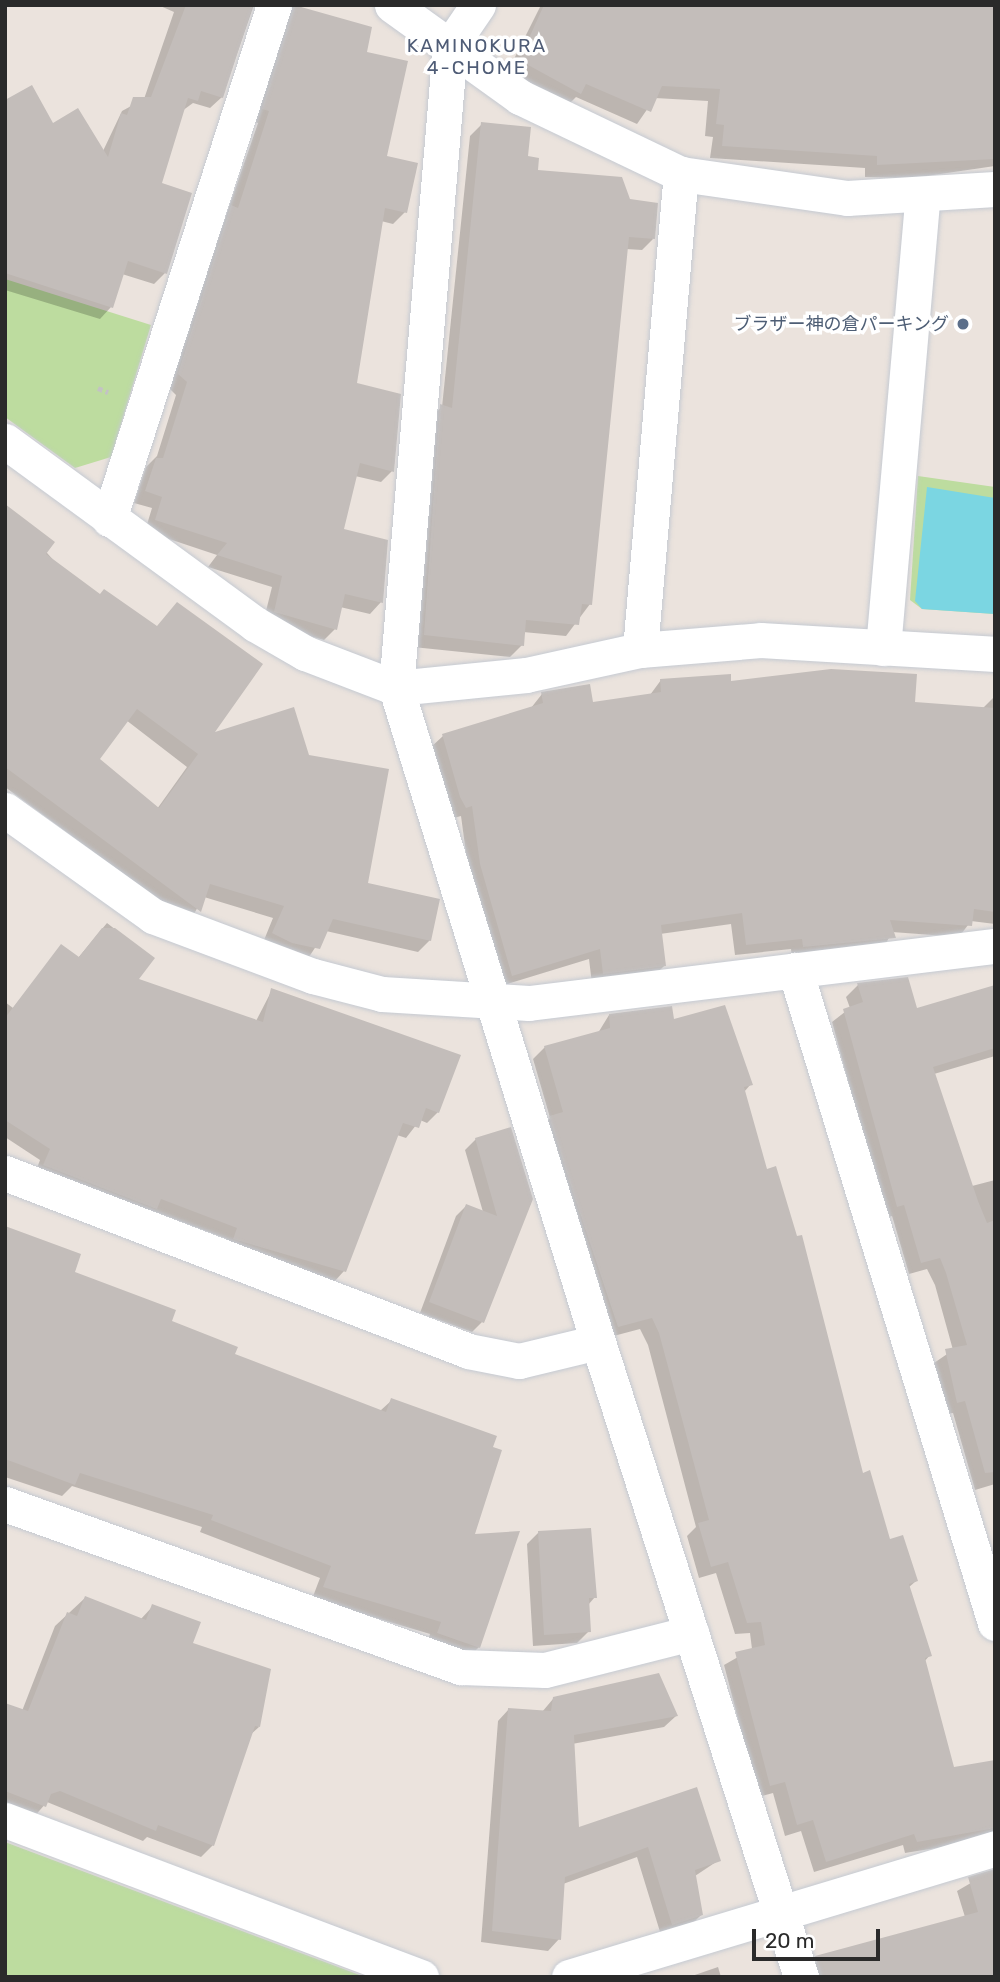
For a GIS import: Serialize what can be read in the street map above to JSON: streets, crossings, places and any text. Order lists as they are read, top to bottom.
{
  "districts": ["KAMINOKURA 4-CHOME"],
  "places": ["ブラザー神の倉パーキング"],
  "scale_bar": "20 m"
}
